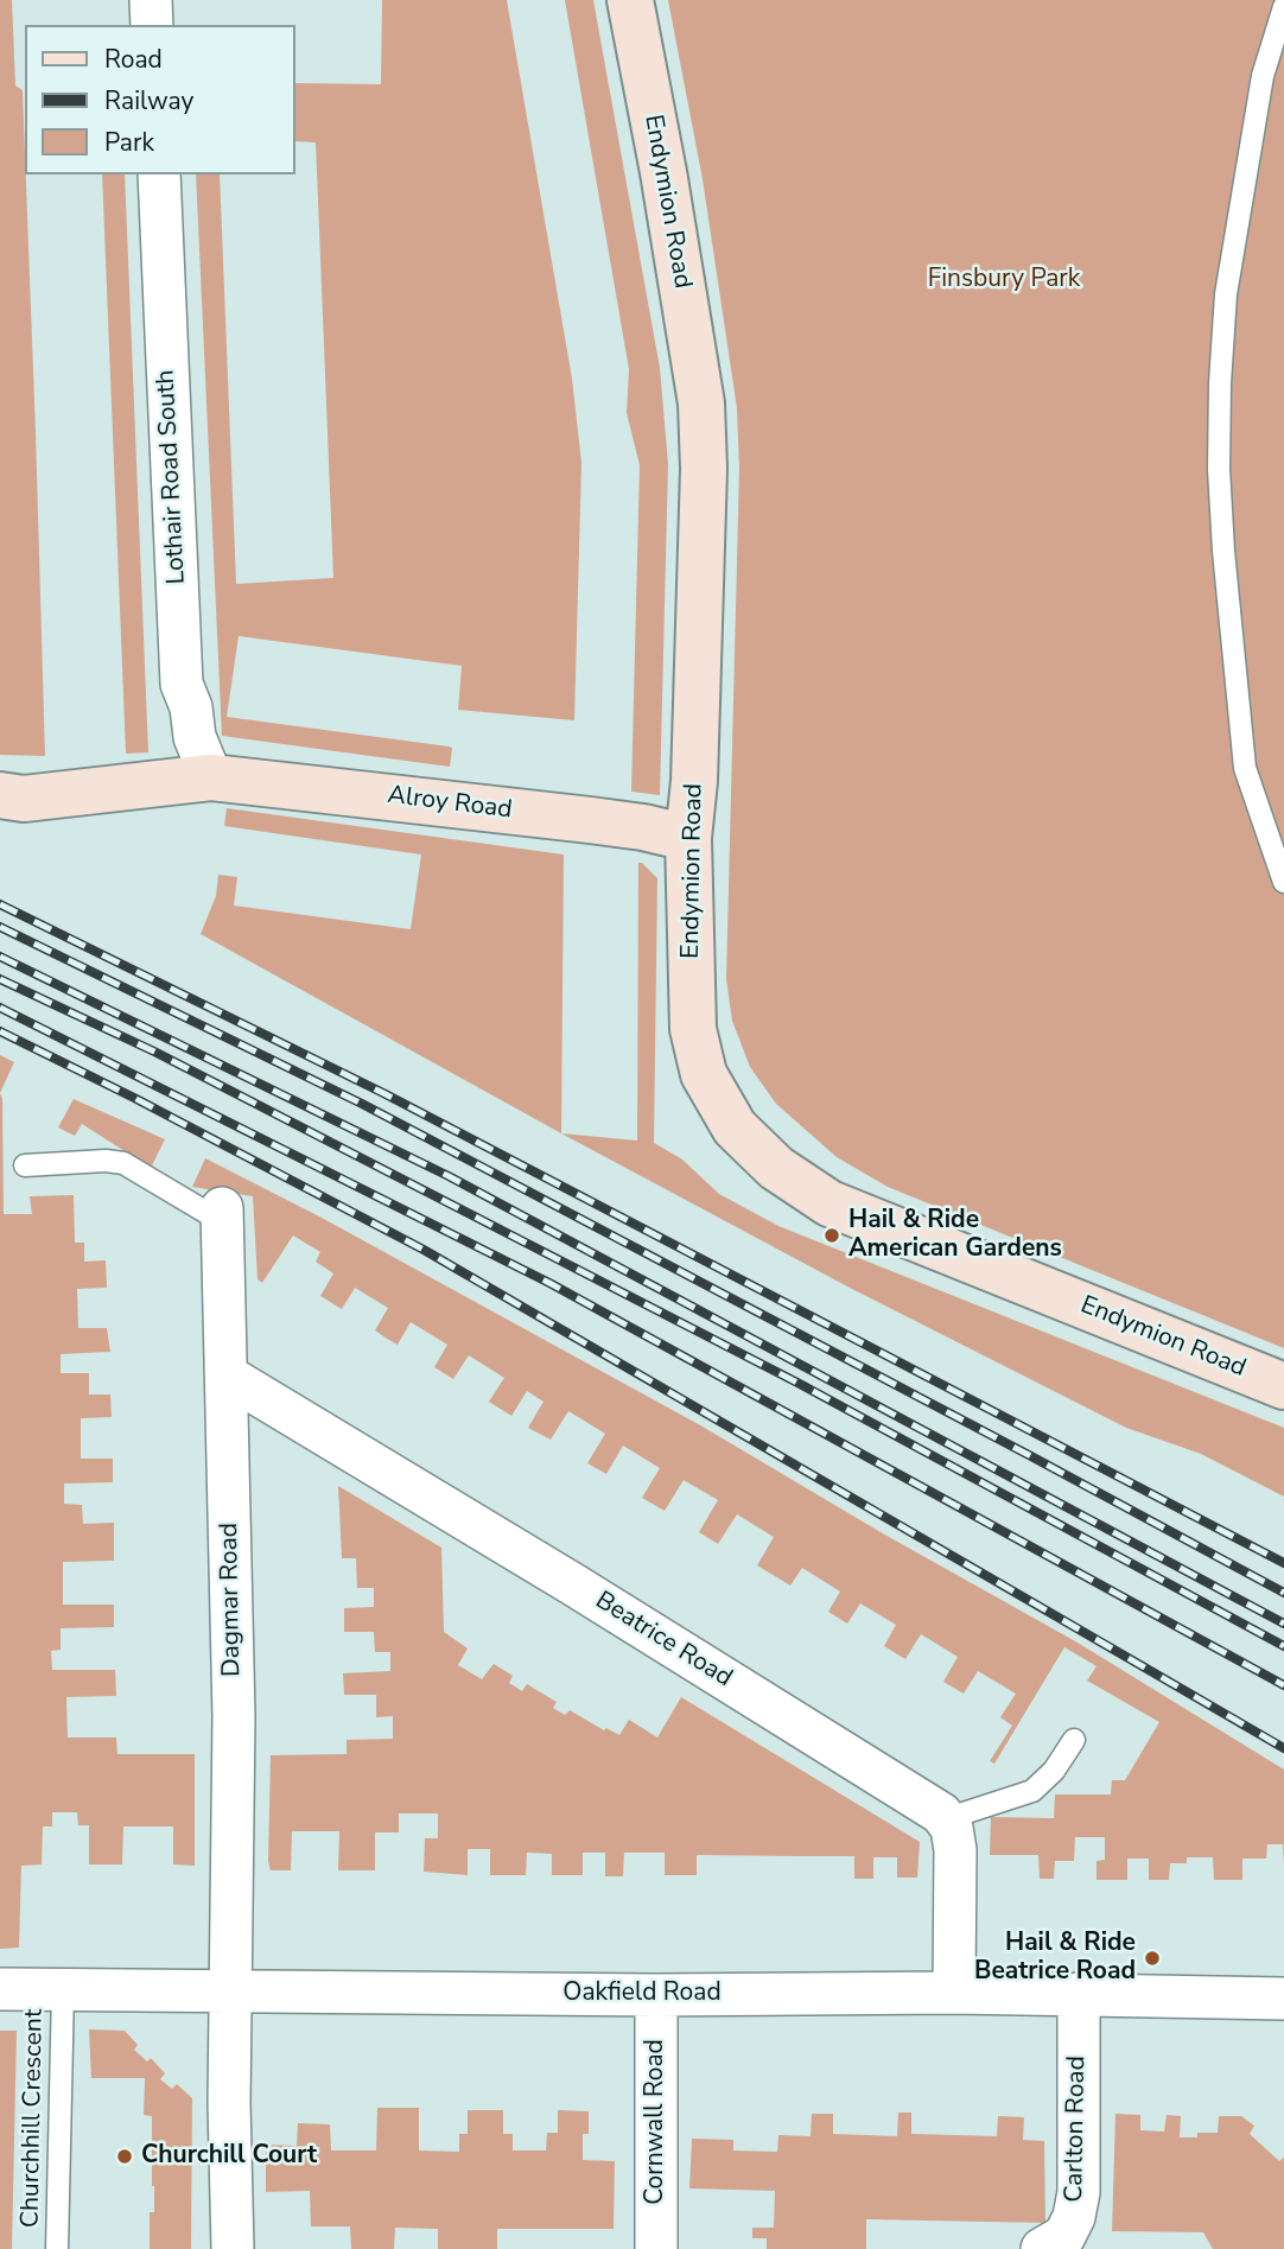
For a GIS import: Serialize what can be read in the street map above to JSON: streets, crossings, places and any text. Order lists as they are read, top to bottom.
{
  "streets": {
    "main road": ["Endymion Road", "Alroy Road"],
    "street": [
      "Lothair Road South",
      "Dagmar Road",
      "Beatrice Road",
      "Oakfield Road",
      "Cornwall Road",
      "Carlton Road"
    ],
    "lane": ["Churchhill Crescent"]
  },
  "crossings": [
    ["Endymion Road", "Alroy Road"],
    ["Lothair Road South", "Alroy Road"],
    ["Dagmar Road", "Beatrice Road"],
    ["Dagmar Road", "Oakfield Road"],
    ["Oakfield Road", "Churchhill Crescent"],
    ["Oakfield Road", "Cornwall Road"],
    ["Oakfield Road", "Carlton Road"]
  ],
  "parks": ["Finsbury Park"],
  "places": ["Hail & Ride American Gardens", "Hail & Ride Beatrice Road", "Churchill Court"],
  "legend": ["Road", "Railway", "Park"]
}
